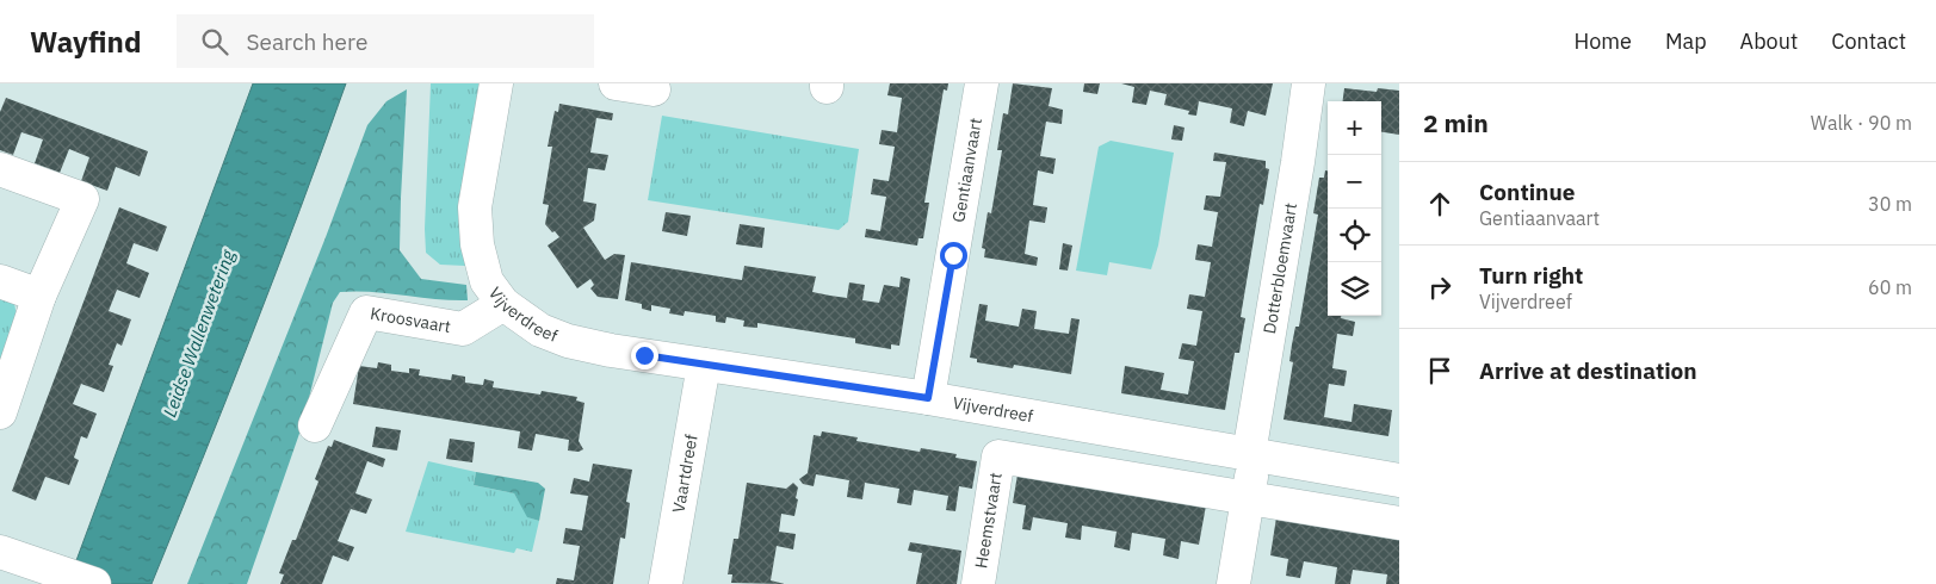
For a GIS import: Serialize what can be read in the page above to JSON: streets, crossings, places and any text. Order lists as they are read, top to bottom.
{
  "streets": {
    "street": [
      "Gentiaanvaart",
      "Dotterbloemvaart",
      "Vijverdreef",
      "Kroosvaart",
      "Vaartdreef",
      "Heemstvaart"
    ]
  },
  "crossings": [
    ["Gentiaanvaart", "Vijverdreef"],
    ["Dotterbloemvaart", "Vijverdreef"],
    ["Dotterbloemvaart", "Heemstvaart"],
    ["Vijverdreef", "Kroosvaart"],
    ["Vijverdreef", "Vaartdreef"]
  ],
  "water": ["Leidse Wallenwetering"],
  "page": {
    "header": "Wayfind",
    "search": "Search here",
    "nav": [
      "Home",
      "Map",
      "About",
      "Contact"
    ],
    "heading": ["2 min", "Walk · 90 m"],
    "map_buttons": ["+", "−"],
    "list": [
      ["Continue", "Gentiaanvaart", "30 m"],
      ["Turn right", "Vijverdreef", "60 m"],
      "Arrive at destination"
    ]
  }
}
